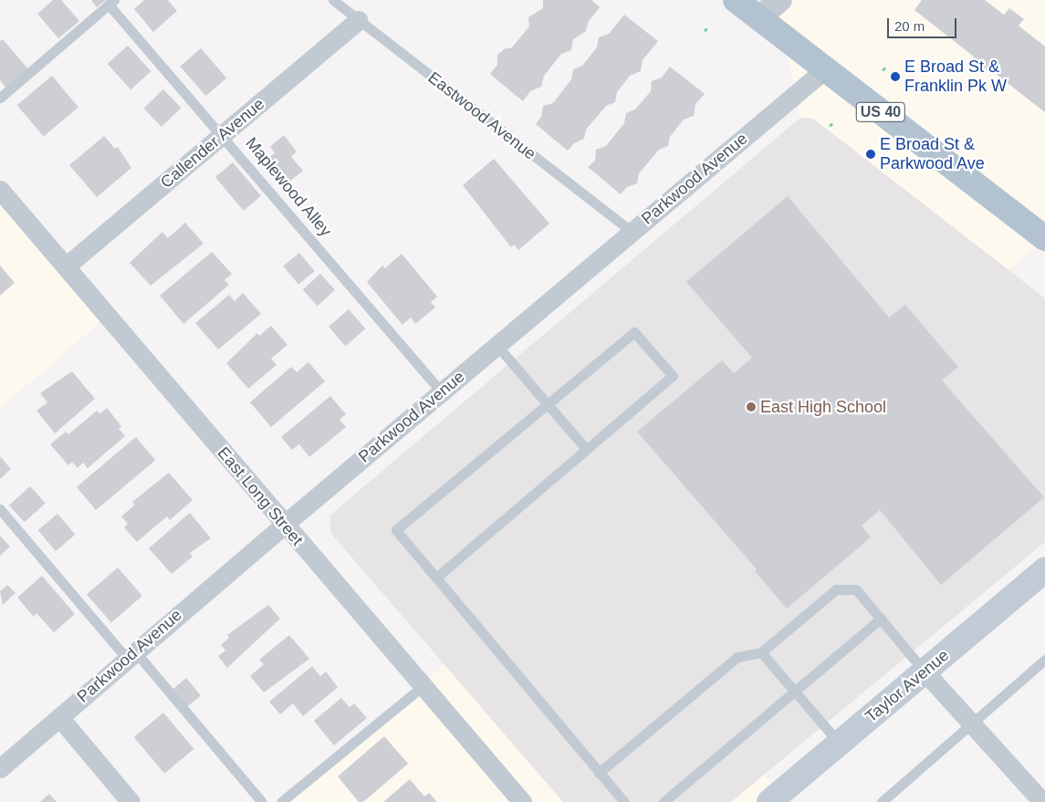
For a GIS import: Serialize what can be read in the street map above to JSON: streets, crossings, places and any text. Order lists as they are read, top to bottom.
{
  "streets": {
    "main road": ["US 40", "Taylor Avenue"],
    "street": ["Callender Avenue", "Parkwood Avenue", "East Long Street"],
    "lane": ["Eastwood Avenue", "Maplewood Alley"]
  },
  "crossings": [
    ["US 40", "Parkwood Avenue"],
    ["Eastwood Avenue", "Callender Avenue"],
    ["Eastwood Avenue", "Parkwood Avenue"],
    ["Callender Avenue", "Maplewood Alley"],
    ["Callender Avenue", "East Long Street"],
    ["Parkwood Avenue", "Maplewood Alley"],
    ["Parkwood Avenue", "East Long Street"]
  ],
  "places": ["E Broad St & Franklin Pk W", "E Broad St & Parkwood Ave", "East High School"],
  "scale_bar": "20 m"
}
